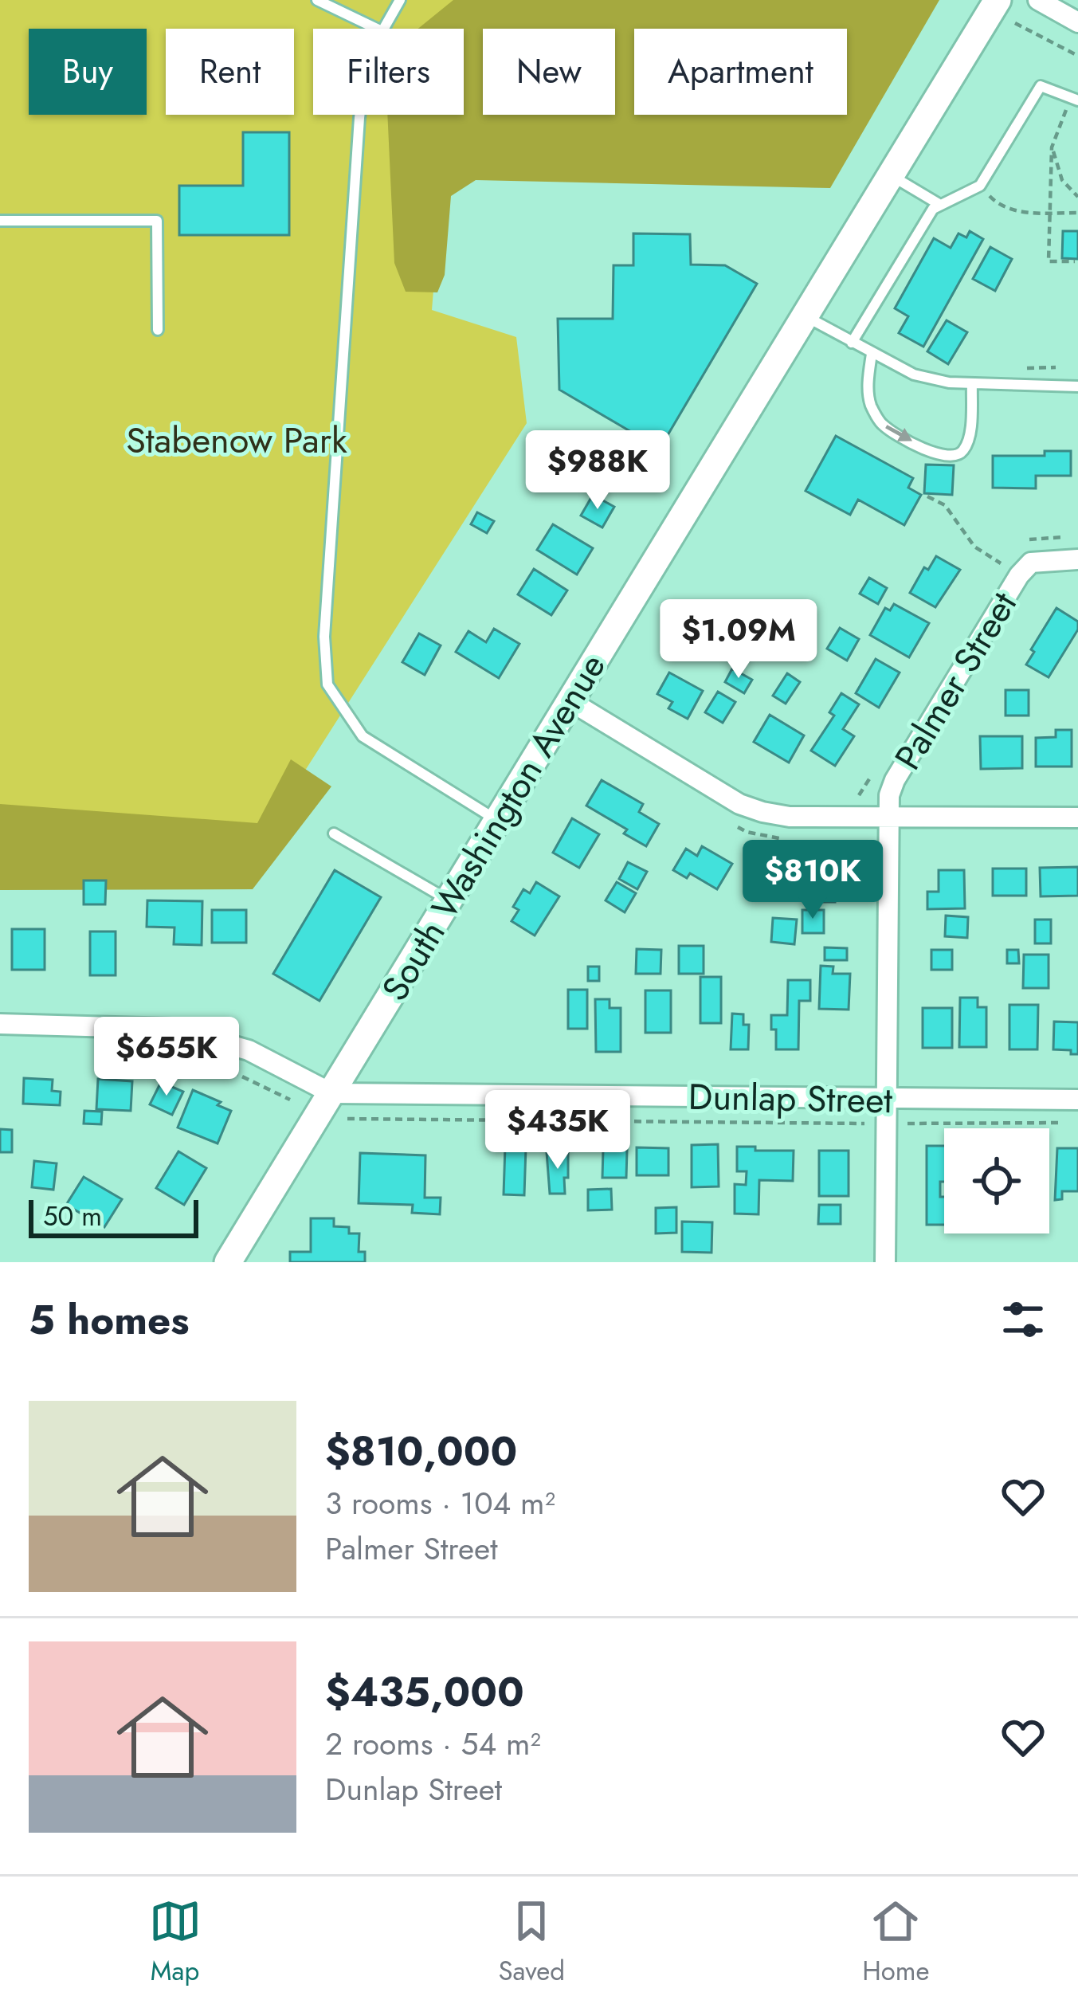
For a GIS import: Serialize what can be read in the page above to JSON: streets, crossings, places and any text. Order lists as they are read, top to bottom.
{
  "streets": {
    "street": ["Palmer Street", "South Washington Avenue", "Dunlap Street"]
  },
  "crossings": [
    ["Palmer Street", "Dunlap Street"],
    ["South Washington Avenue", "Dunlap Street"]
  ],
  "parks": ["Stabenow Park"],
  "scale_bar": "50 m",
  "page": {
    "chip": [
      "Buy",
      "Rent",
      "Filters",
      "New",
      "Apartment"
    ],
    "price": [
      "$988K",
      "$1.09M",
      "$810K",
      "$655K",
      "$435K"
    ],
    "scale": "50 m",
    "heading": "5 homes",
    "list": [
      {
        "name": "$810,000",
        "note": "3 rooms · 104 m² · Palmer Street"
      },
      {
        "name": "$435,000",
        "note": "2 rooms · 54 m² · Dunlap Street"
      }
    ],
    "tabs": ["Map", "Saved", "Home"]
  }
}
